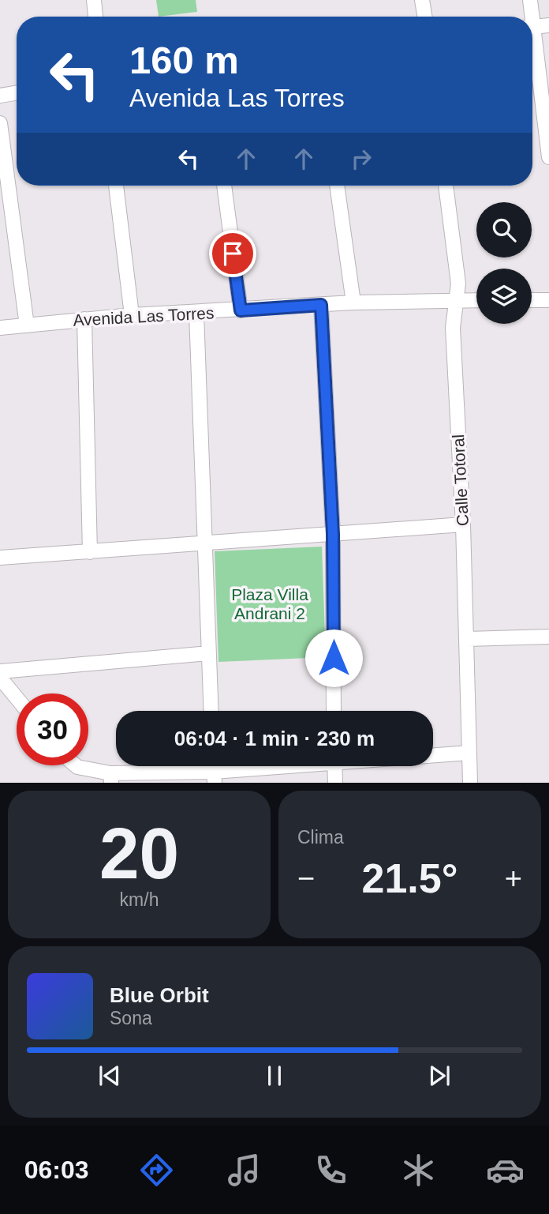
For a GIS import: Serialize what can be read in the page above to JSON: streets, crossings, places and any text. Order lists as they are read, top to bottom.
{
  "streets": {
    "street": ["Avenida Las Torres", "Calle Totoral"]
  },
  "crossings": [
    ["Avenida Las Torres", "Calle Totoral"]
  ],
  "parks": ["Plaza Villa Andrani 2"],
  "page": {
    "turn": ["160 m", "Avenida Las Torres"],
    "limit": "30",
    "trip": "06:04 · 1 min · 230 m",
    "tile": [
      ["20", "km/h"],
      "Clima"
    ],
    "heat": ["−", "21.5°", "+"],
    "song": ["Blue Orbit", "Sona"],
    "tabs": "06:03"
  }
}
